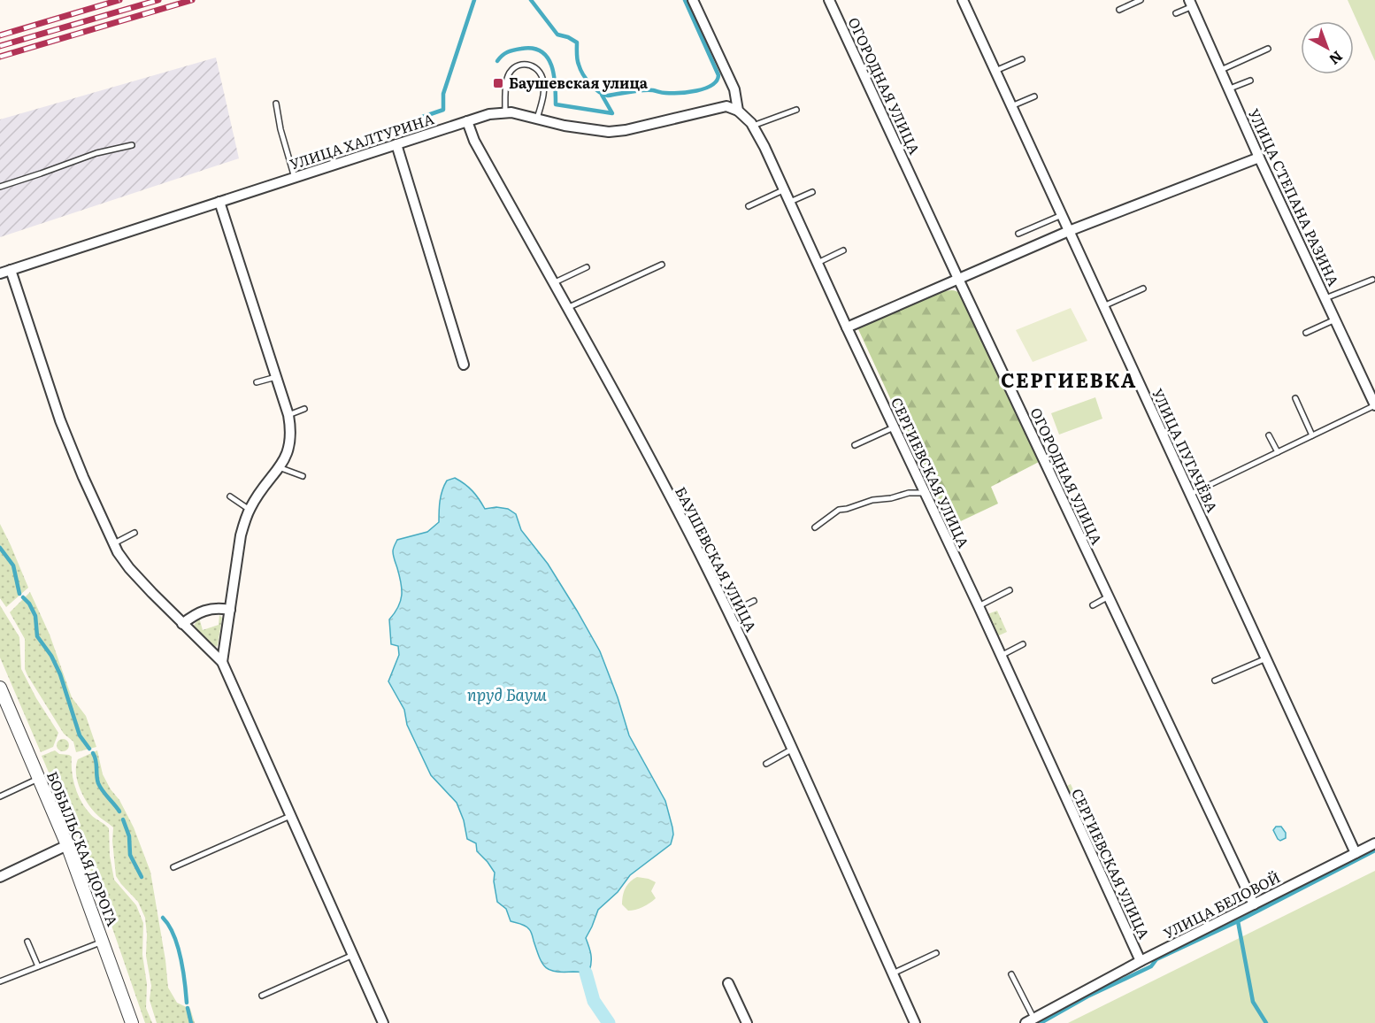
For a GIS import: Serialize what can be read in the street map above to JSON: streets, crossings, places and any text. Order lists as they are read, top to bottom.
{
  "streets": {
    "street": [
      "ОГОРОДНАЯ УЛИЦА",
      "УЛИЦА ХАЛТУРИНА",
      "УЛИЦА СТЕПАНА РАЗИНА",
      "УЛИЦА ПУГАЧЁВА",
      "СЕРГИЕВСКАЯ УЛИЦА",
      "БАУШЕВСКАЯ УЛИЦА",
      "БОБЫЛЬСКАЯ ДОРОГА",
      "УЛИЦА БЕЛОВОЙ"
    ]
  },
  "crossings": [
    ["ОГОРОДНАЯ УЛИЦА", "УЛИЦА БЕЛОВОЙ"],
    ["УЛИЦА ХАЛТУРИНА", "СЕРГИЕВСКАЯ УЛИЦА"],
    ["УЛИЦА ХАЛТУРИНА", "БАУШЕВСКАЯ УЛИЦА"],
    ["УЛИЦА ПУГАЧЁВА", "УЛИЦА БЕЛОВОЙ"],
    ["СЕРГИЕВСКАЯ УЛИЦА", "УЛИЦА БЕЛОВОЙ"]
  ],
  "districts": ["СЕРГИЕВКА"],
  "water": ["пруд Бауш"],
  "places": {
    "transit": ["Баушевская улица"]
  },
  "north": "bottom right"
}
